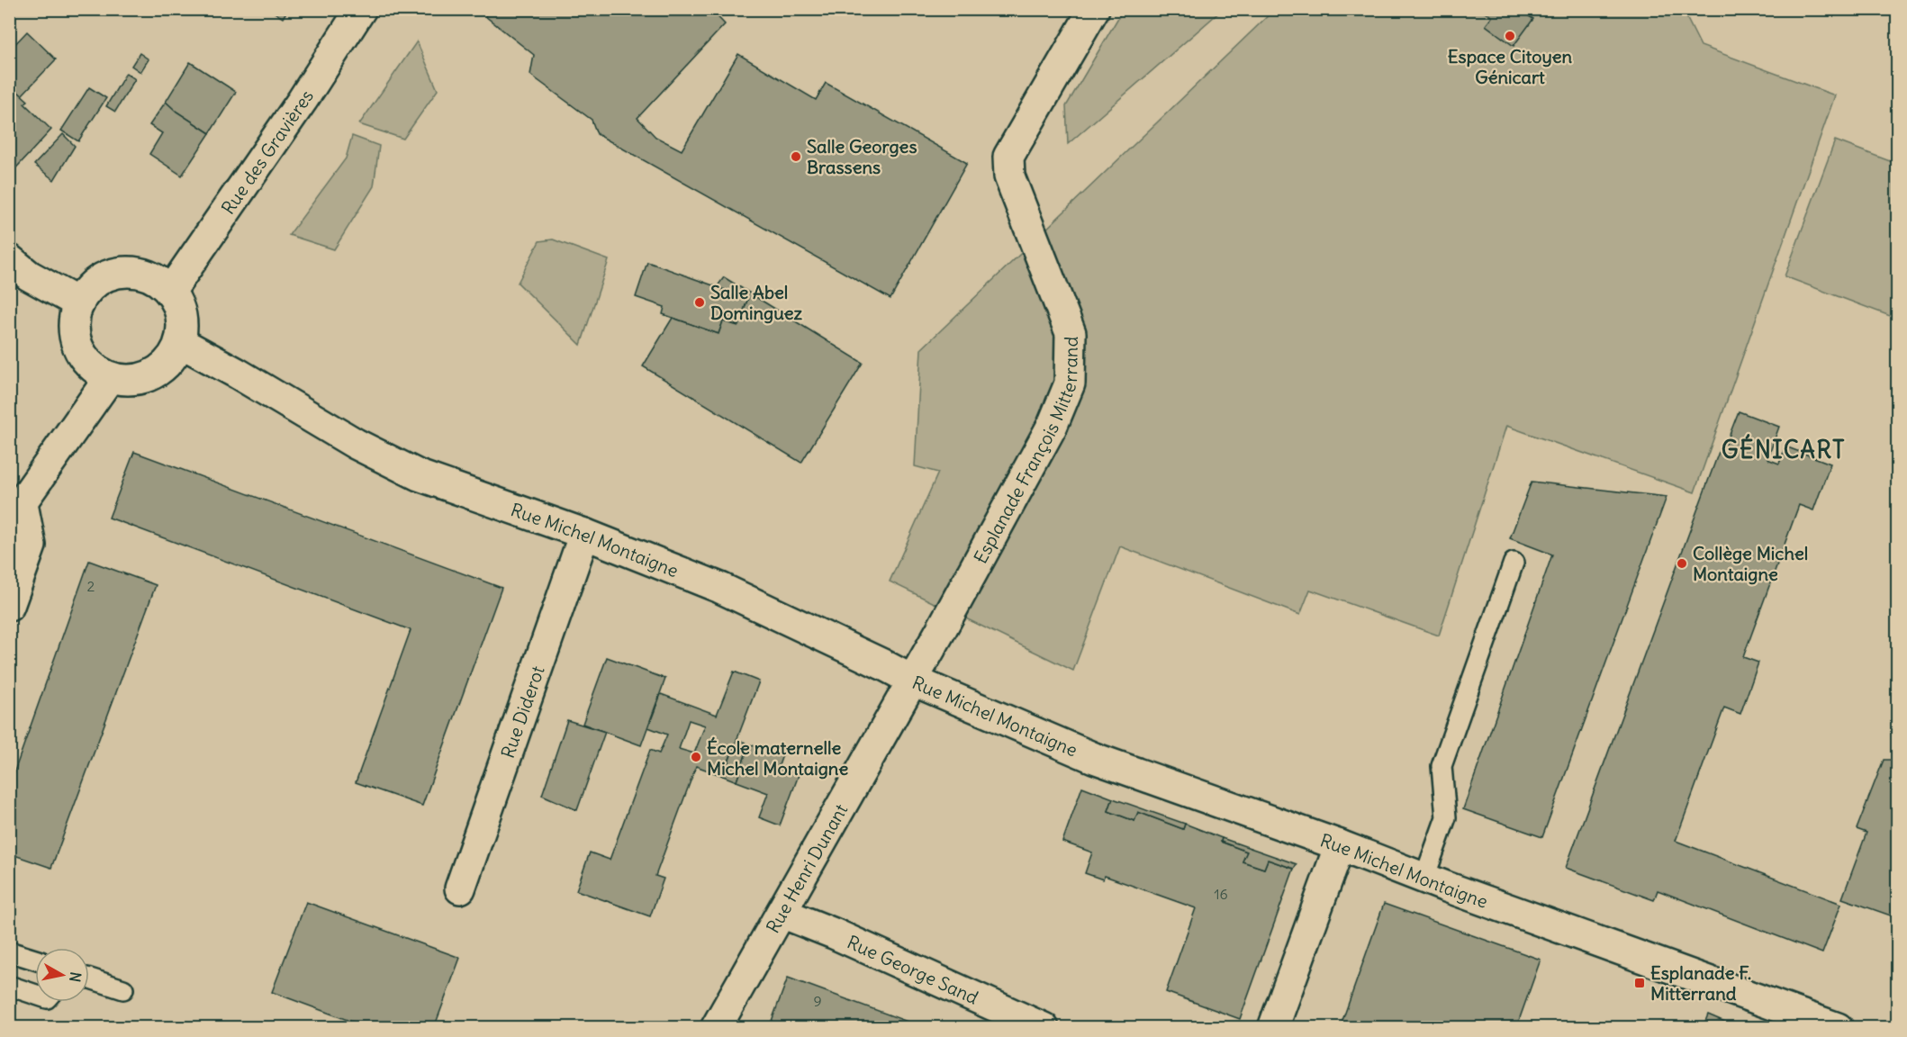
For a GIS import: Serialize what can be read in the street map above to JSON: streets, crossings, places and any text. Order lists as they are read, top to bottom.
{
  "streets": {
    "street": [
      "Rue des Gravières",
      "Esplanade François Mitterrand",
      "Rue Michel Montaigne",
      "Rue Diderot",
      "Rue Henri Dunant",
      "Rue George Sand"
    ]
  },
  "crossings": [
    ["Rue des Gravières", "Rue Michel Montaigne"],
    ["Esplanade François Mitterrand", "Rue Michel Montaigne"],
    ["Esplanade François Mitterrand", "Rue Henri Dunant"],
    ["Rue Michel Montaigne", "Rue Diderot"],
    ["Rue Michel Montaigne", "Rue Henri Dunant"],
    ["Rue Henri Dunant", "Rue George Sand"]
  ],
  "districts": ["GÉNICART"],
  "places": {
    "other": [
      "Espace Citoyen Génicart",
      "Salle Georges Brassens",
      "Salle Abel Dominguez",
      "Collège Michel Montaigne",
      "École maternelle Michel Montaigne"
    ],
    "transit": ["Esplanade F. Mitterrand"]
  },
  "house_numbers": ["2", "16", "9"],
  "north": "right"
}
